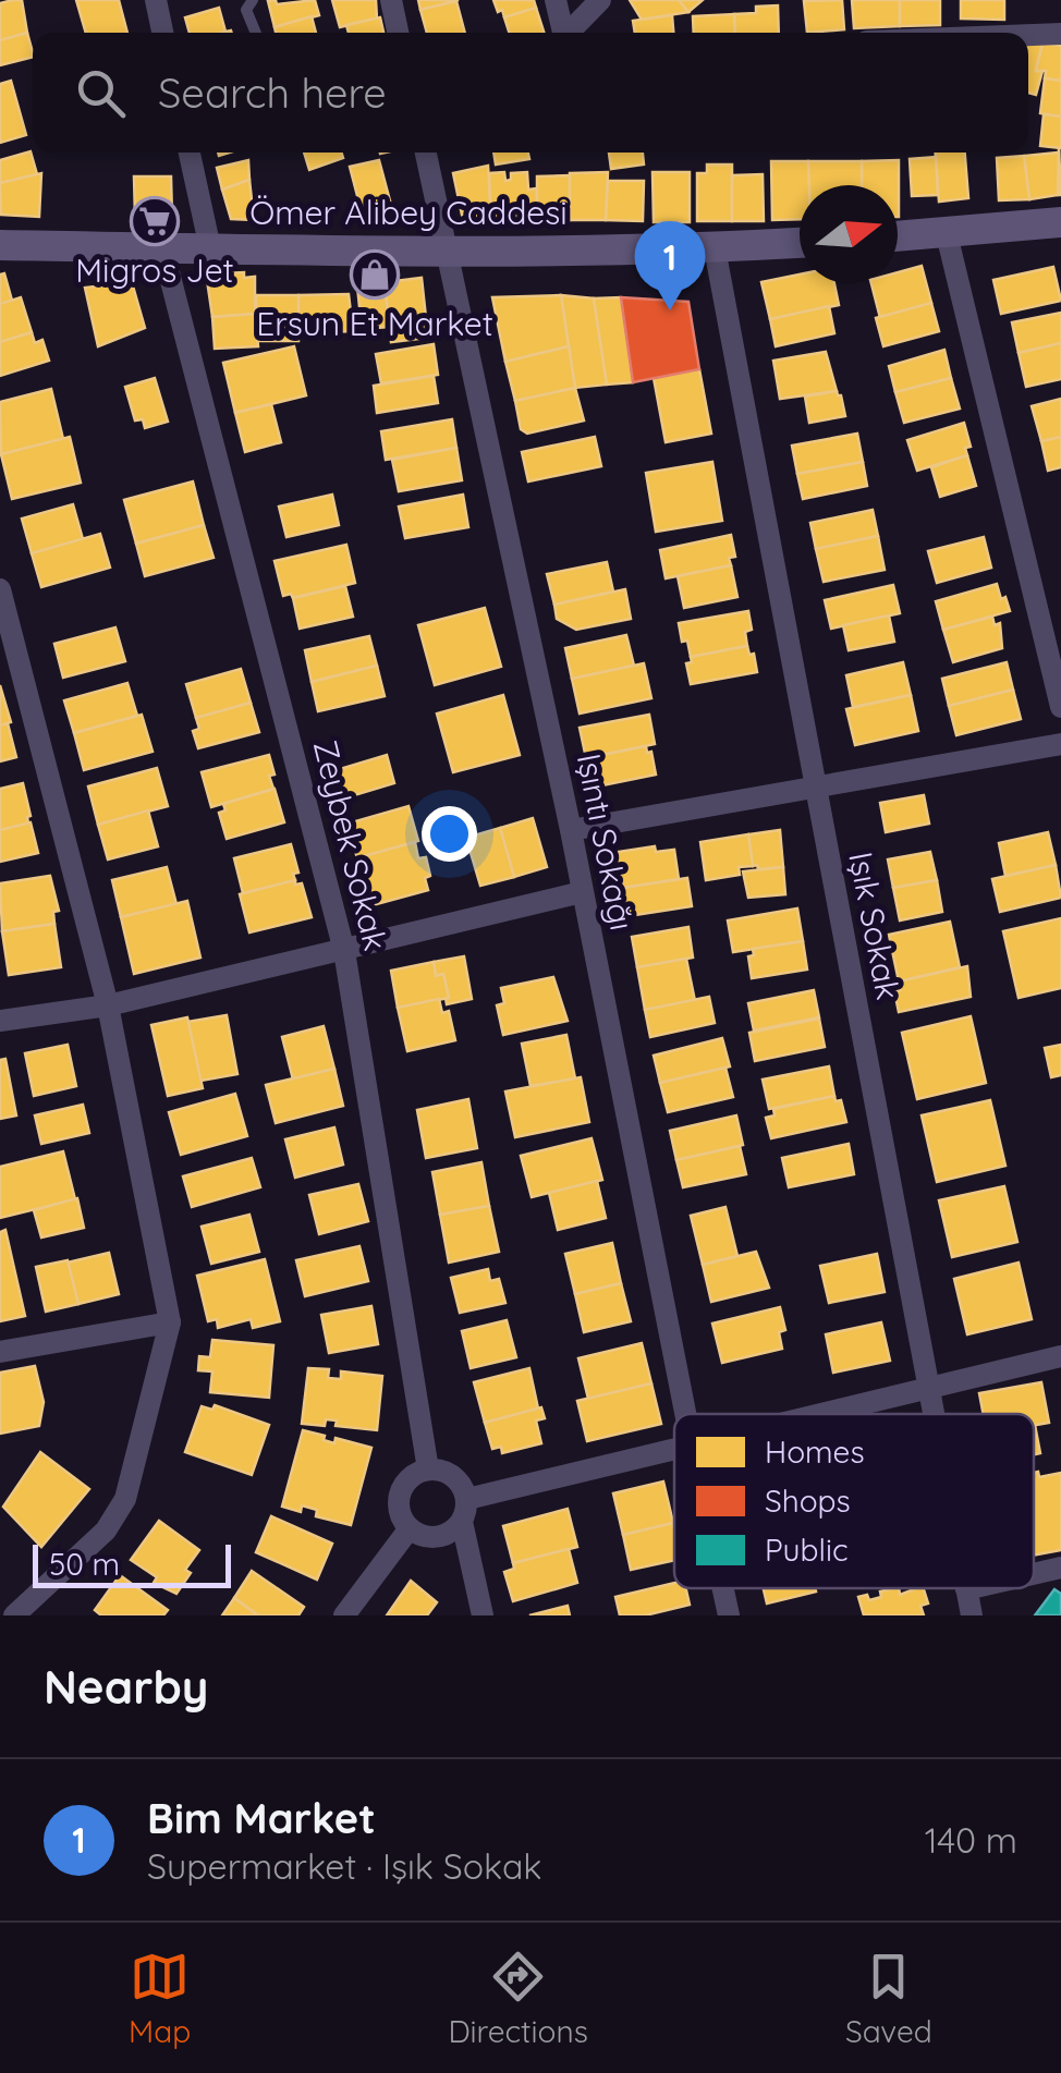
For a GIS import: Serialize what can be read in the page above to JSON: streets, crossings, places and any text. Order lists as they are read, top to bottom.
{
  "streets": {
    "main road": ["Ömer Alibey Caddesi"],
    "street": ["Işıntı Sokağı", "Zeybek Sokak", "Işık Sokak"]
  },
  "crossings": [
    ["Ömer Alibey Caddesi", "Işıntı Sokağı"],
    ["Ömer Alibey Caddesi", "Zeybek Sokak"],
    ["Ömer Alibey Caddesi", "Işık Sokak"]
  ],
  "places": {
    "supermarket": ["Migros Jet"],
    "shop": ["Ersun Et Market"]
  },
  "legend": ["Homes", "Shops", "Public"],
  "scale_bar": "50 m",
  "north": "right",
  "page": {
    "search": "Search here",
    "pins": "1",
    "scale": "50 m",
    "heading": "Nearby",
    "list": [
      {
        "mark": "1",
        "name": "Bim Market",
        "note": "Supermarket · Işık Sokak",
        "value": "140 m"
      }
    ],
    "nav": ["Map", "Directions", "Saved"]
  }
}
